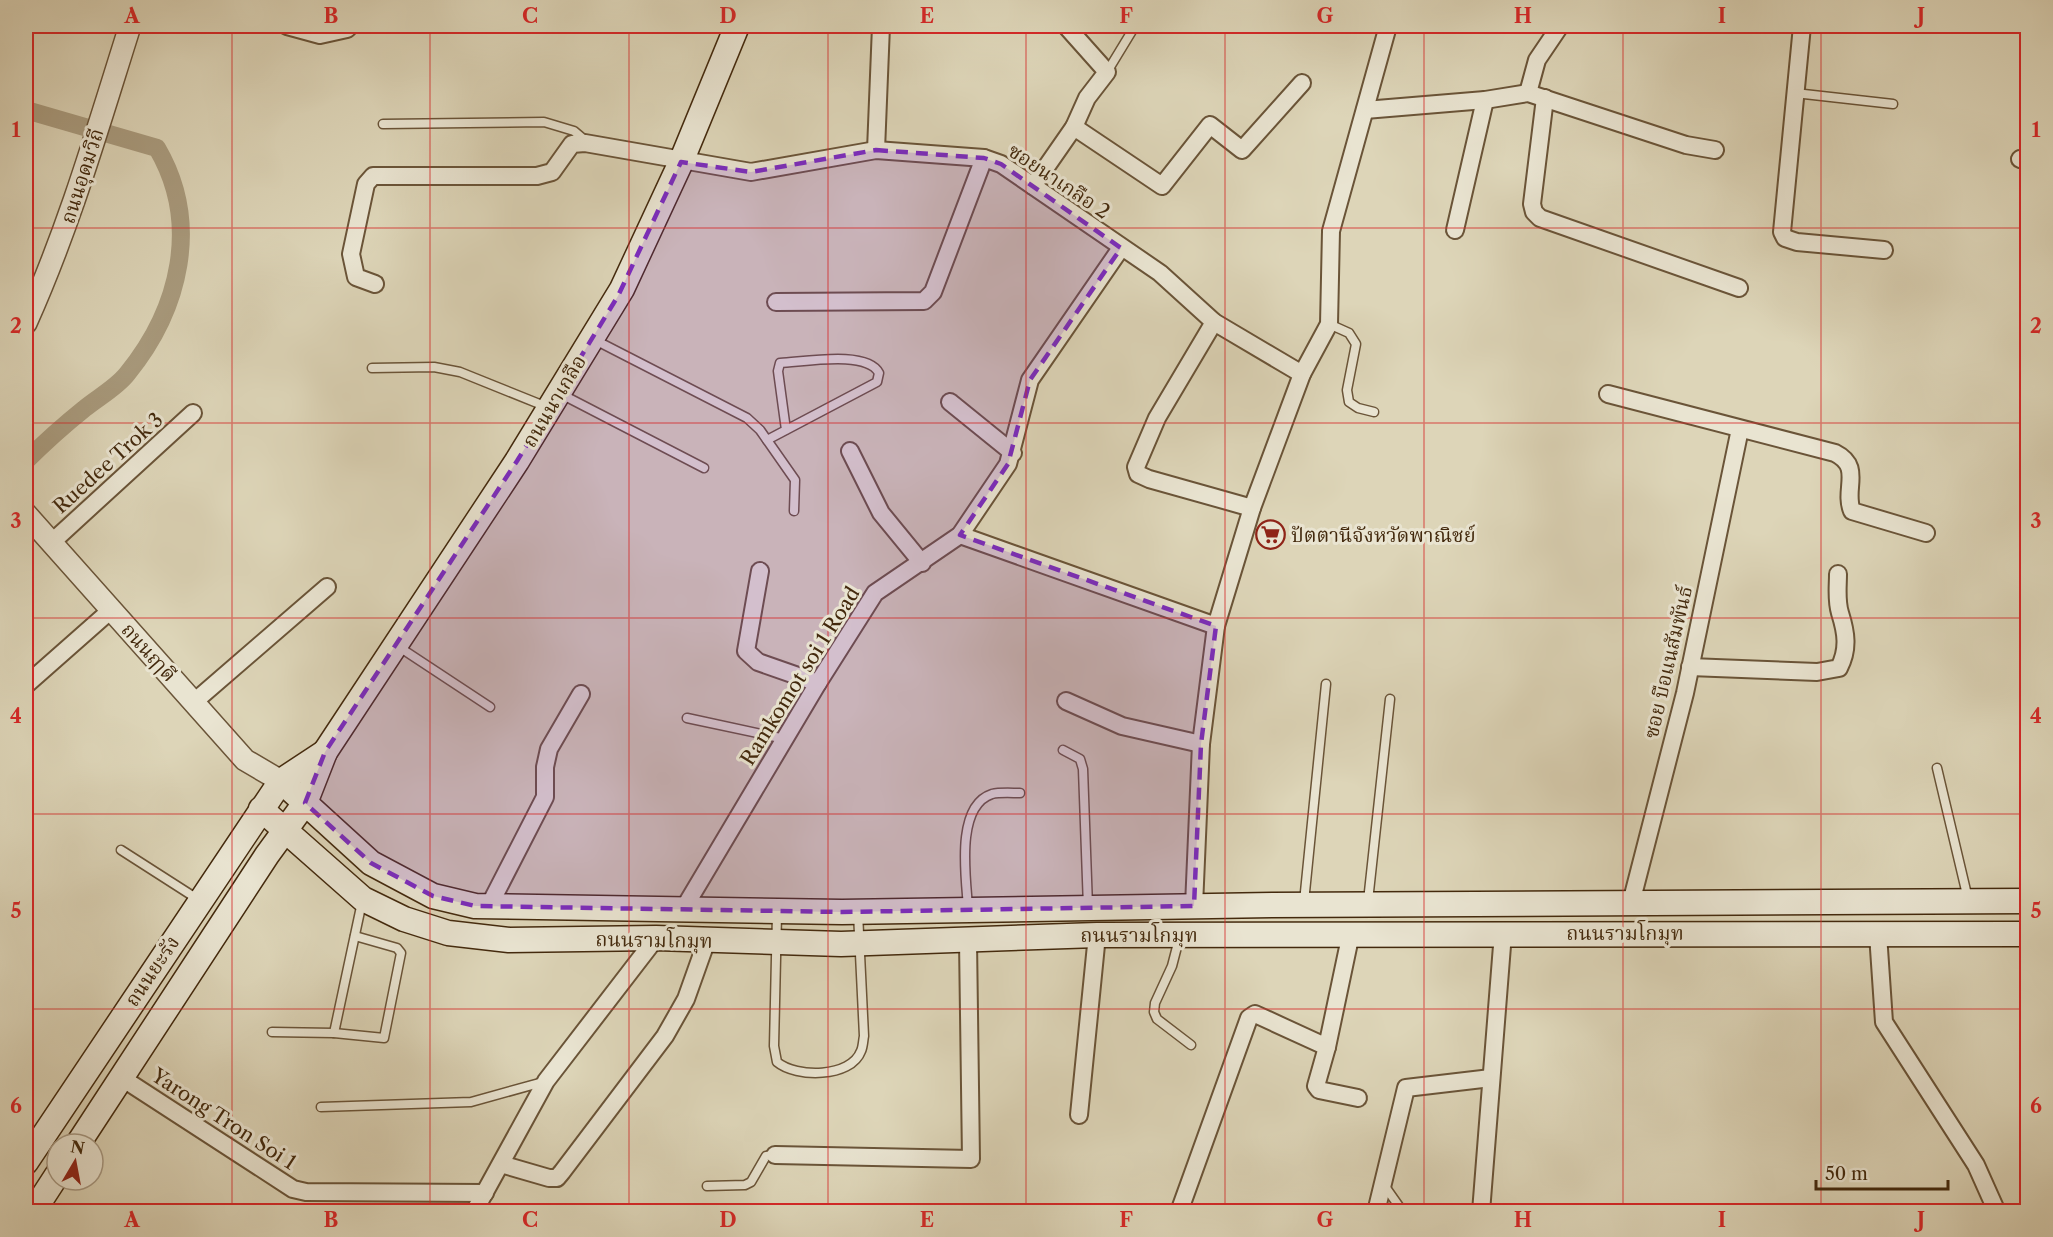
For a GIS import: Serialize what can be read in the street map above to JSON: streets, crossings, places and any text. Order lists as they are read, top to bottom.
{
  "streets": {
    "main road": ["ถนนนาเกลือ", "ถนนรามโกมุท", "ถนนยะรัง"],
    "street": [
      "ถนนอุดมวิถี",
      "ซอยนาเกลือ 2",
      "Ruedee Trok 3",
      "ถนนฤๅดี",
      "ซอย บือแนสัมพันธ์",
      "Ramkomot soi 1 Road",
      "Yarong Tron Soi 1"
    ]
  },
  "crossings": [
    ["ซอยนาเกลือ 2", "ถนนนาเกลือ"],
    ["ซอยนาเกลือ 2", "Ramkomot soi 1 Road"],
    ["ถนนนาเกลือ", "ถนนฤๅดี"],
    ["ถนนนาเกลือ", "ถนนรามโกมุท"],
    ["ถนนนาเกลือ", "ถนนยะรัง"],
    ["Ruedee Trok 3", "ถนนฤๅดี"],
    ["ถนนฤๅดี", "ถนนรามโกมุท"],
    ["ถนนฤๅดี", "ถนนยะรัง"],
    ["ซอย บือแนสัมพันธ์", "ถนนรามโกมุท"],
    ["Ramkomot soi 1 Road", "ถนนรามโกมุท"],
    ["ถนนรามโกมุท", "ถนนยะรัง"],
    ["ถนนยะรัง", "Yarong Tron Soi 1"]
  ],
  "places": {
    "supermarket": ["ปัตตานีจังหวัดพาณิชย์"]
  },
  "scale_bar": "50 m",
  "north": "top",
  "grid": {
    "columns": [
      "A",
      "B",
      "C",
      "D",
      "E",
      "F",
      "G",
      "H",
      "I",
      "J"
    ],
    "rows": [
      "1",
      "2",
      "3",
      "4",
      "5",
      "6"
    ]
  }
}
